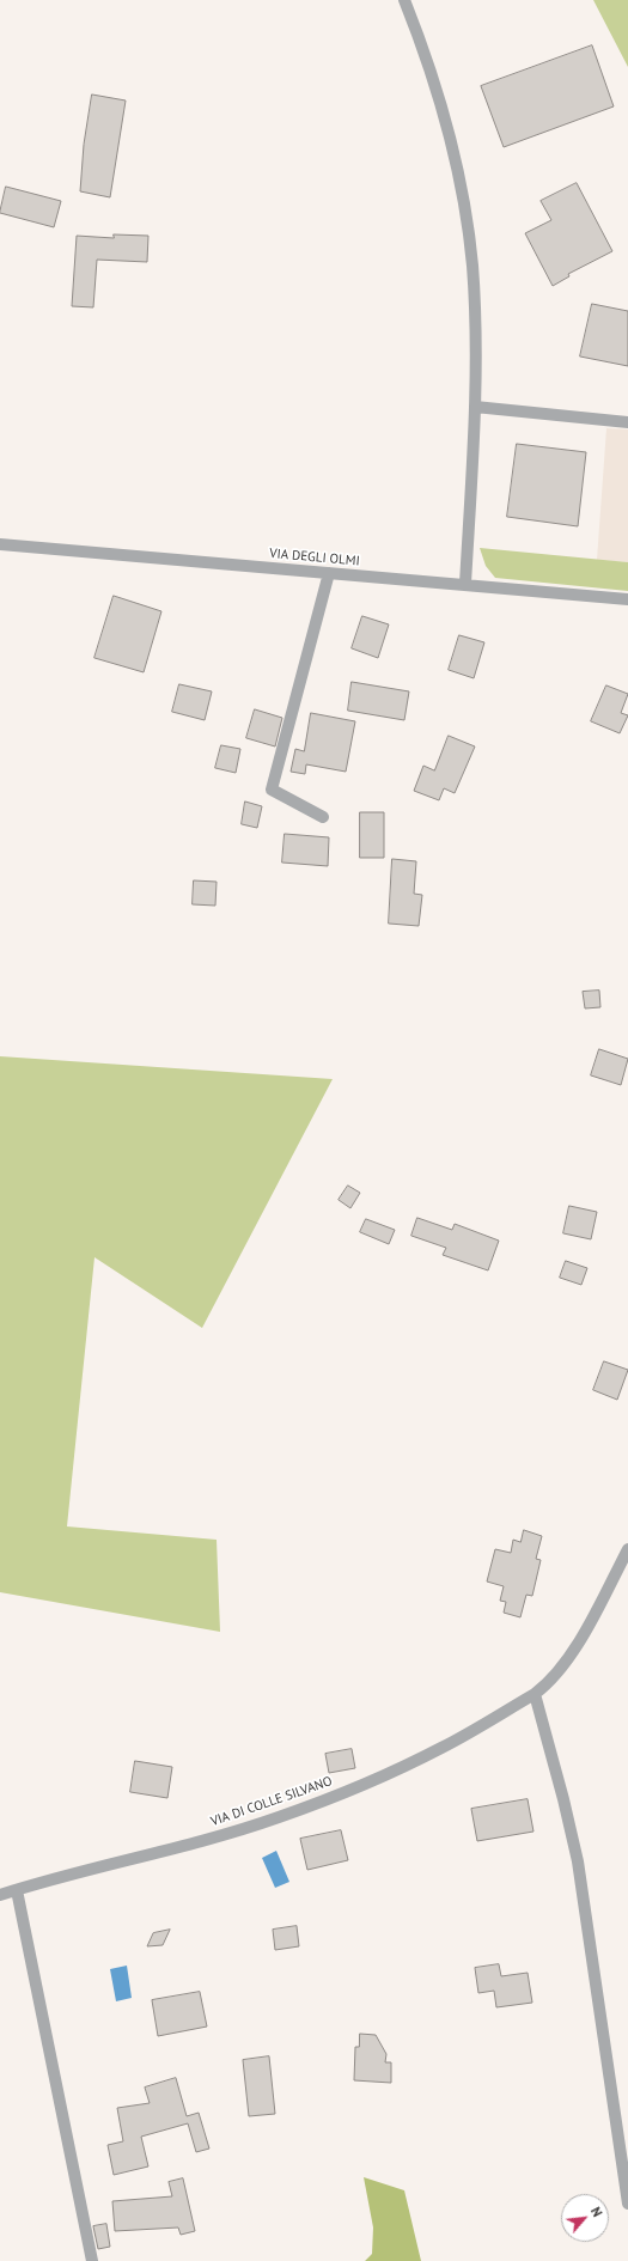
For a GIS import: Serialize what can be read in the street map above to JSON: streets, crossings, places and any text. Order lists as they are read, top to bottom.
{
  "streets": {
    "street": ["VIA DEGLI OLMI", "VIA DI COLLE SILVANO"]
  },
  "north": "top right"
}
